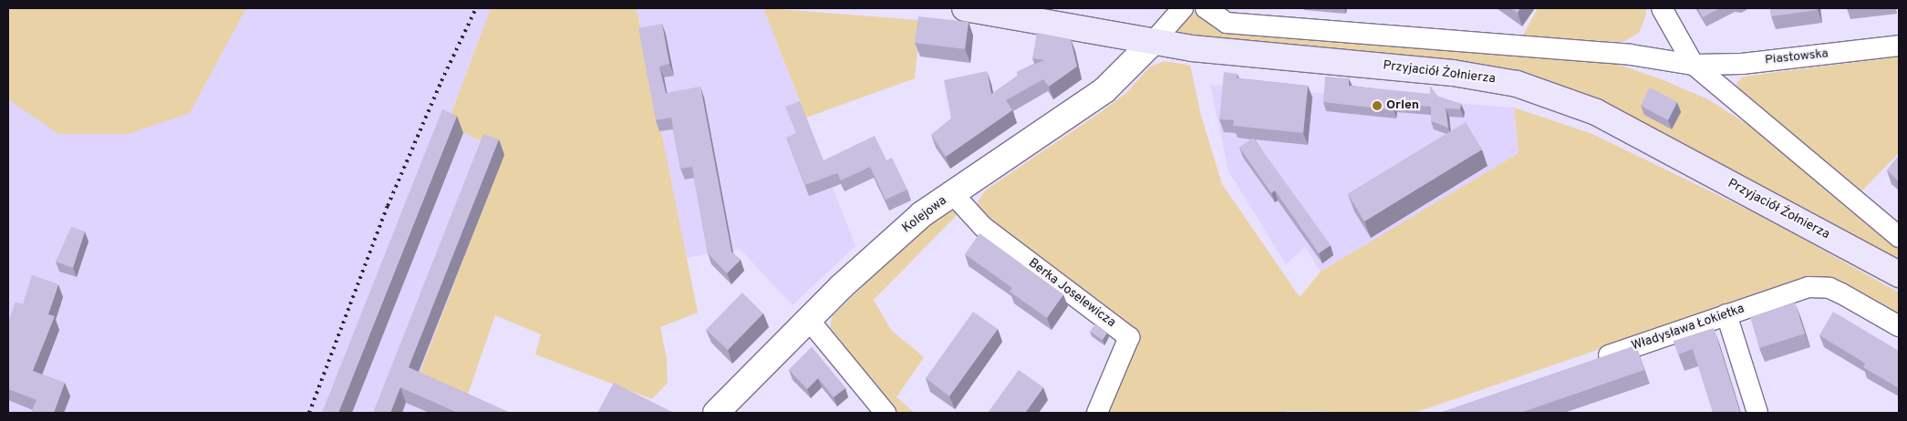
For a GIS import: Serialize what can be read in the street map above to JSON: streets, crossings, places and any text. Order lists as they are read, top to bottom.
{
  "streets": {
    "main road": ["Przyjaciół Żołnierza"],
    "street": [
      "Piastowska",
      "Kolejowa",
      "Berka Joselewicza",
      "Władysława Łokietka"
    ]
  },
  "crossings": [
    ["Przyjaciół Żołnierza", "Kolejowa"],
    ["Kolejowa", "Berka Joselewicza"]
  ],
  "places": ["Orlen"]
}
